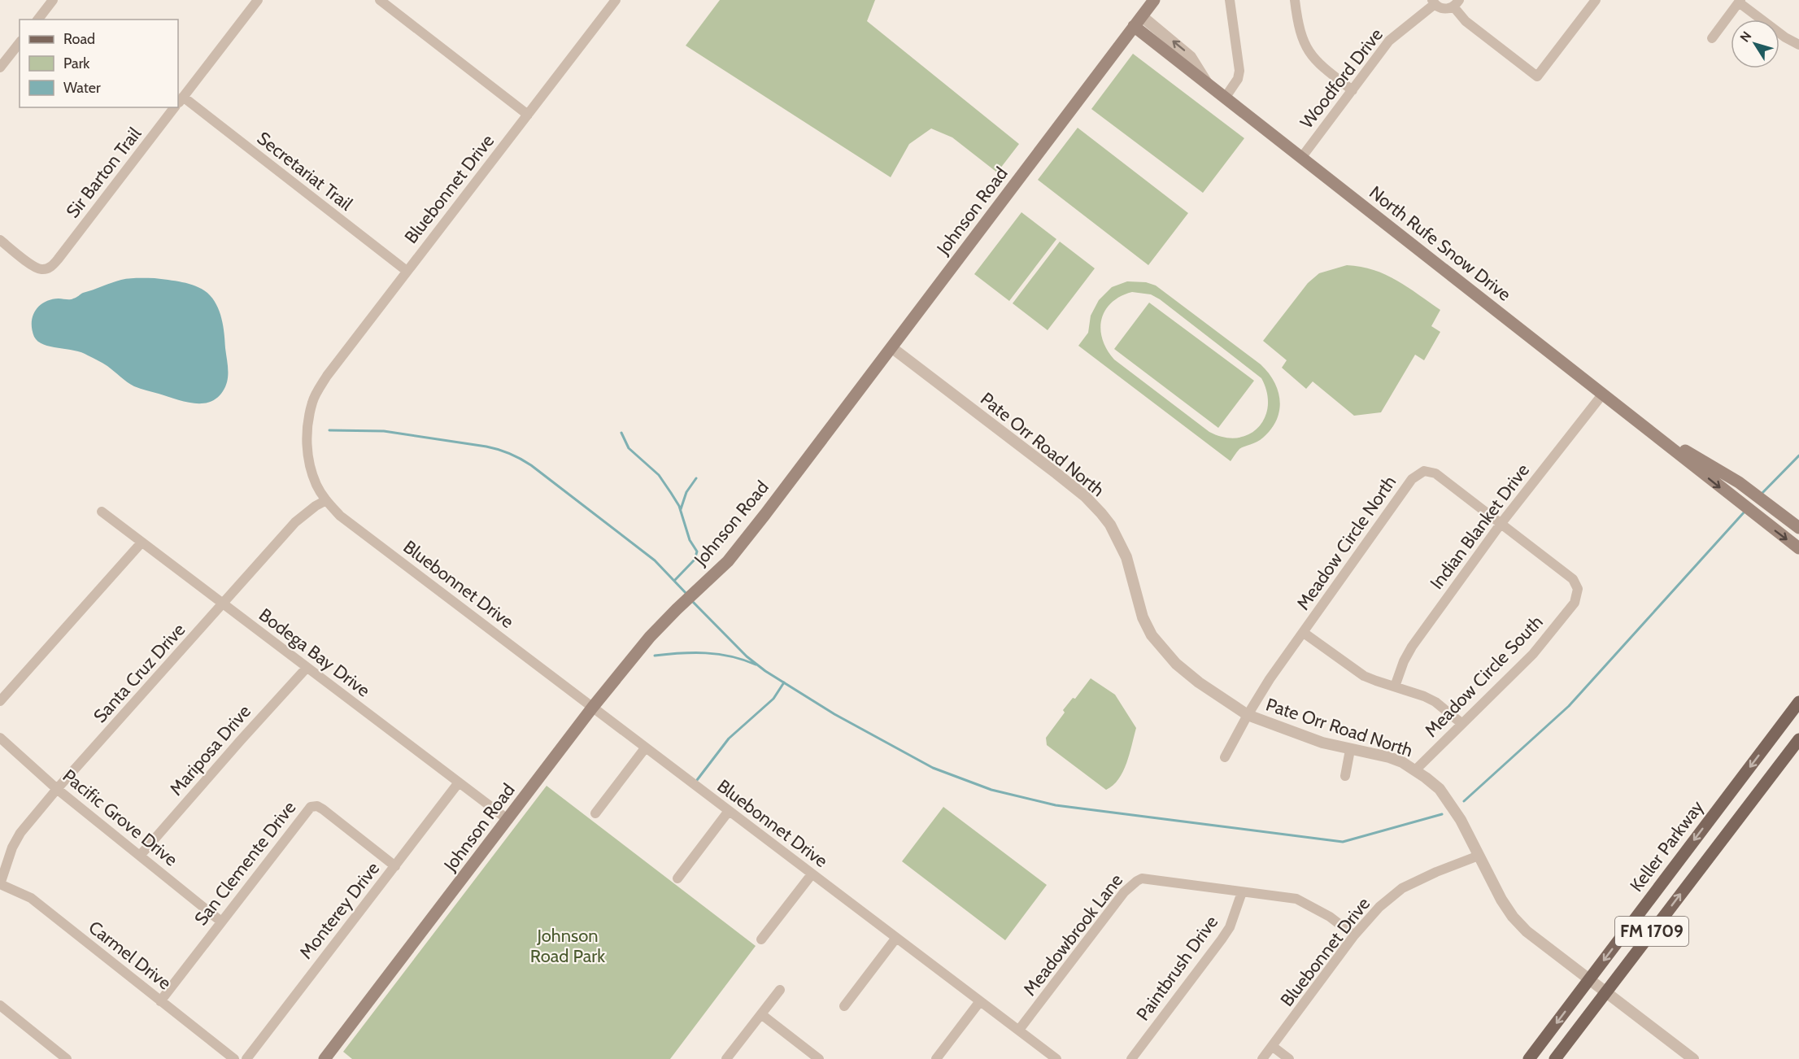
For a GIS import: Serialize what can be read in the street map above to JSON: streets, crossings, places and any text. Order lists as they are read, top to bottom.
{
  "streets": {
    "main road": [
      "Johnson Road",
      "North Rufe Snow Drive",
      "Keller Parkway",
      "FM 1709"
    ],
    "street": [
      "Woodford Drive",
      "Secretariat Trail",
      "Sir Barton Trail",
      "Bluebonnet Drive",
      "Pate Orr Road North",
      "Indian Blanket Drive",
      "Meadow Circle North",
      "Bodega Bay Drive",
      "Santa Cruz Drive",
      "Meadow Circle South",
      "Mariposa Drive",
      "Pacific Grove Drive",
      "San Clemente Drive",
      "Monterey Drive",
      "Meadowbrook Lane",
      "Carmel Drive",
      "Paintbrush Drive"
    ]
  },
  "crossings": [
    ["Woodford Drive", "North Rufe Snow Drive"],
    ["Secretariat Trail", "Sir Barton Trail"],
    ["Secretariat Trail", "Bluebonnet Drive"],
    ["Bluebonnet Drive", "Johnson Road"],
    ["Bluebonnet Drive", "Pate Orr Road North"],
    ["Bluebonnet Drive", "Santa Cruz Drive"],
    ["Bluebonnet Drive", "Meadowbrook Lane"],
    ["Johnson Road", "North Rufe Snow Drive"],
    ["Johnson Road", "Pate Orr Road North"],
    ["Johnson Road", "Bodega Bay Drive"],
    ["North Rufe Snow Drive", "Indian Blanket Drive"],
    ["Pate Orr Road North", "Meadow Circle North"],
    ["Pate Orr Road North", "Meadow Circle South"],
    ["Pate Orr Road North", "Keller Parkway"],
    ["Pate Orr Road North", "FM 1709"],
    ["Indian Blanket Drive", "Meadow Circle North"],
    ["Indian Blanket Drive", "Meadow Circle South"],
    ["Meadow Circle North", "Meadow Circle South"],
    ["Bodega Bay Drive", "Santa Cruz Drive"],
    ["Bodega Bay Drive", "Mariposa Drive"],
    ["Bodega Bay Drive", "Monterey Drive"],
    ["Santa Cruz Drive", "Pacific Grove Drive"],
    ["Santa Cruz Drive", "Carmel Drive"],
    ["Mariposa Drive", "Pacific Grove Drive"],
    ["Pacific Grove Drive", "San Clemente Drive"],
    ["San Clemente Drive", "Monterey Drive"],
    ["San Clemente Drive", "Carmel Drive"],
    ["Meadowbrook Lane", "Paintbrush Drive"]
  ],
  "parks": ["Johnson Road Park"],
  "legend": ["Road", "Park", "Water"],
  "north": "top left"
}
